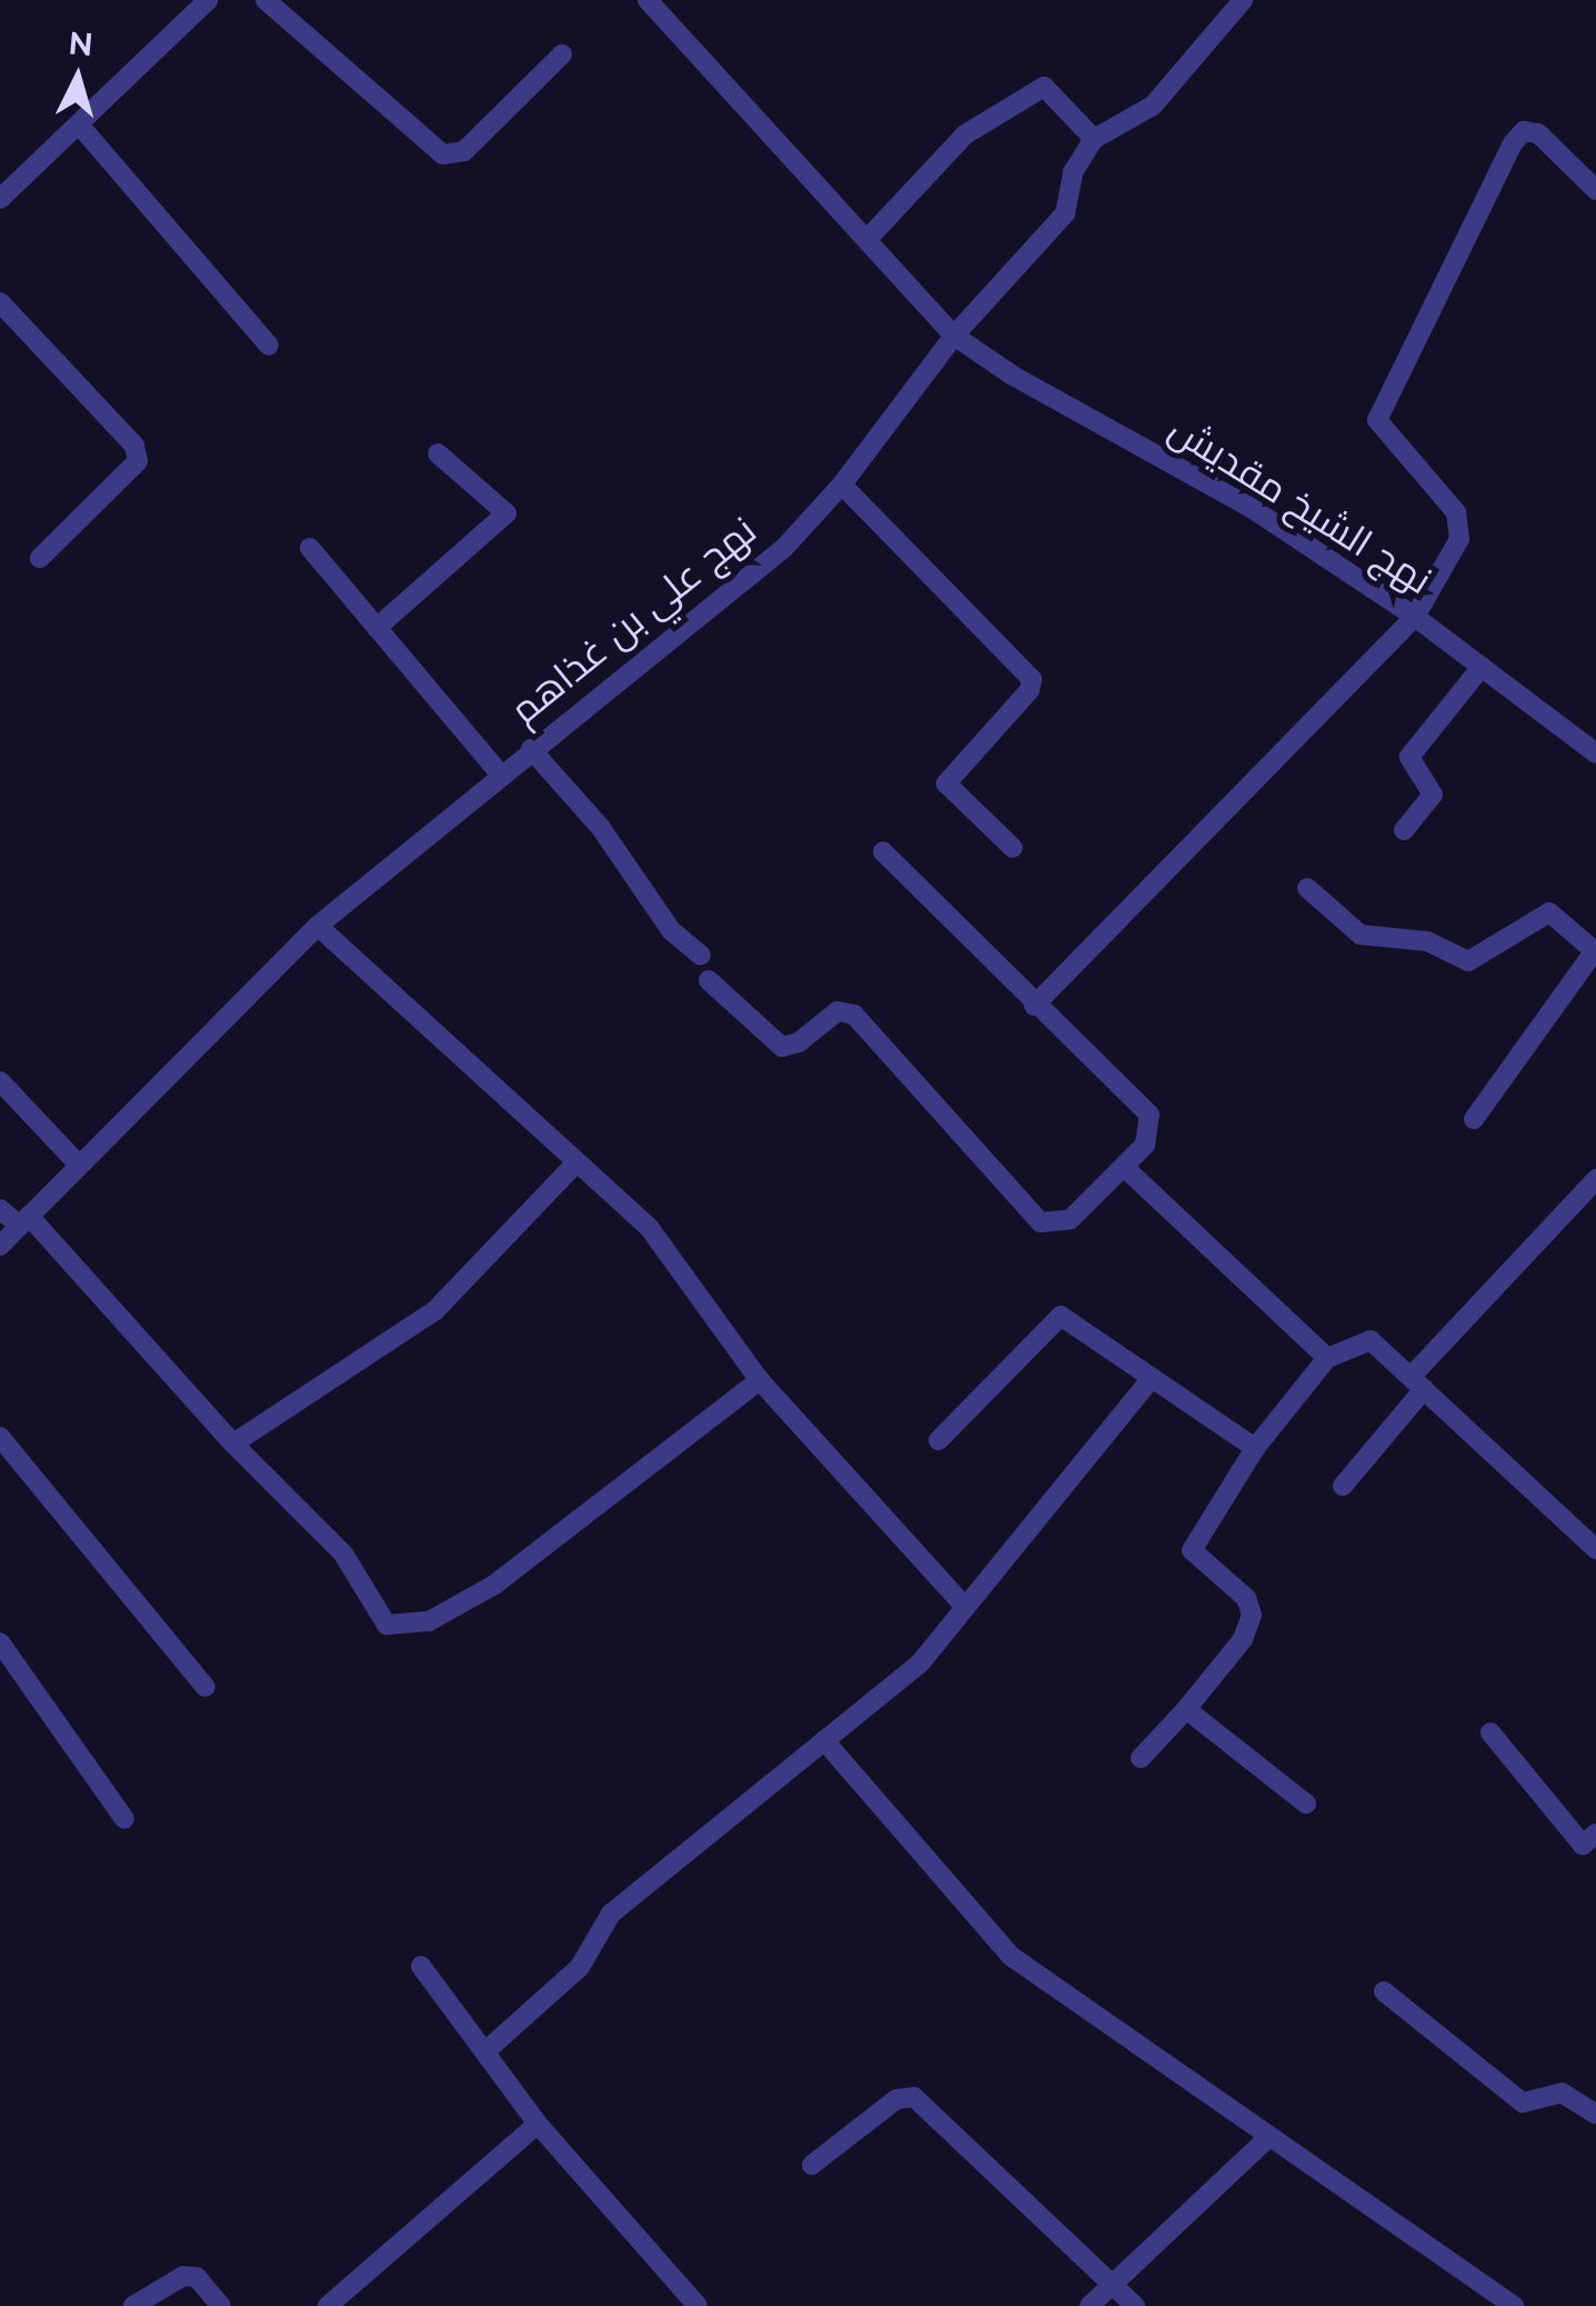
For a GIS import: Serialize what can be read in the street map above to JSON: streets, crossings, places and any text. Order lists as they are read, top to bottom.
{
  "streets": {
    "street": ["نهج الشيخ مقديش", "نهج علي بن غذاهم"]
  },
  "crossings": [
    ["نهج الشيخ مقديش", "نهج علي بن غذاهم"]
  ],
  "north": "top"
}
